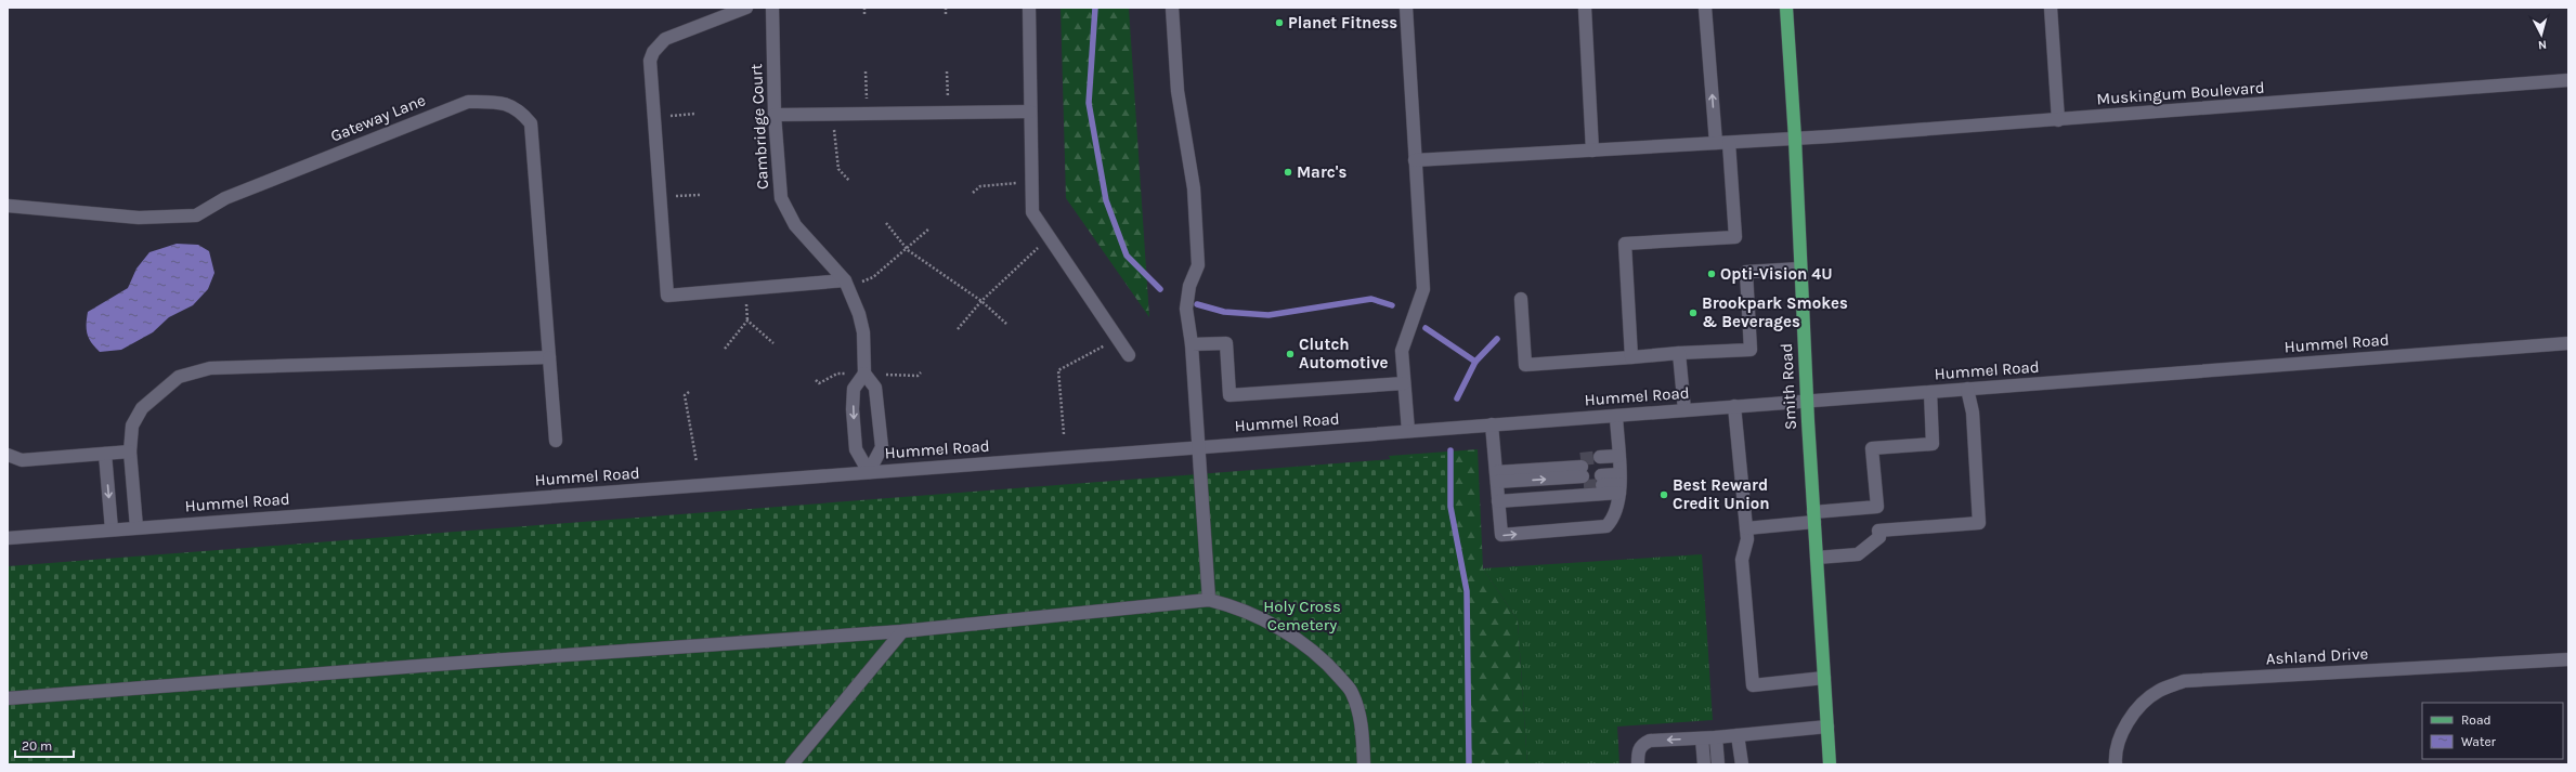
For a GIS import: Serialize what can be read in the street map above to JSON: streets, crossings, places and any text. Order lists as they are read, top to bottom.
{
  "streets": {
    "main road": ["Smith Road"],
    "street": [
      "Muskingum Boulevard",
      "Gateway Lane",
      "Cambridge Court",
      "Hummel Road",
      "Ashland Drive"
    ]
  },
  "crossings": [
    ["Muskingum Boulevard", "Smith Road"],
    ["Hummel Road", "Smith Road"]
  ],
  "parks": ["Holy Cross Cemetery"],
  "places": [
    "Planet Fitness",
    "Marc's",
    "Opti-Vision 4U",
    "Brookpark Smokes & Beverages",
    "Clutch Automotive",
    "Best Reward Credit Union"
  ],
  "legend": ["Road", "Water"],
  "scale_bar": "20 m",
  "north": "bottom"
}
